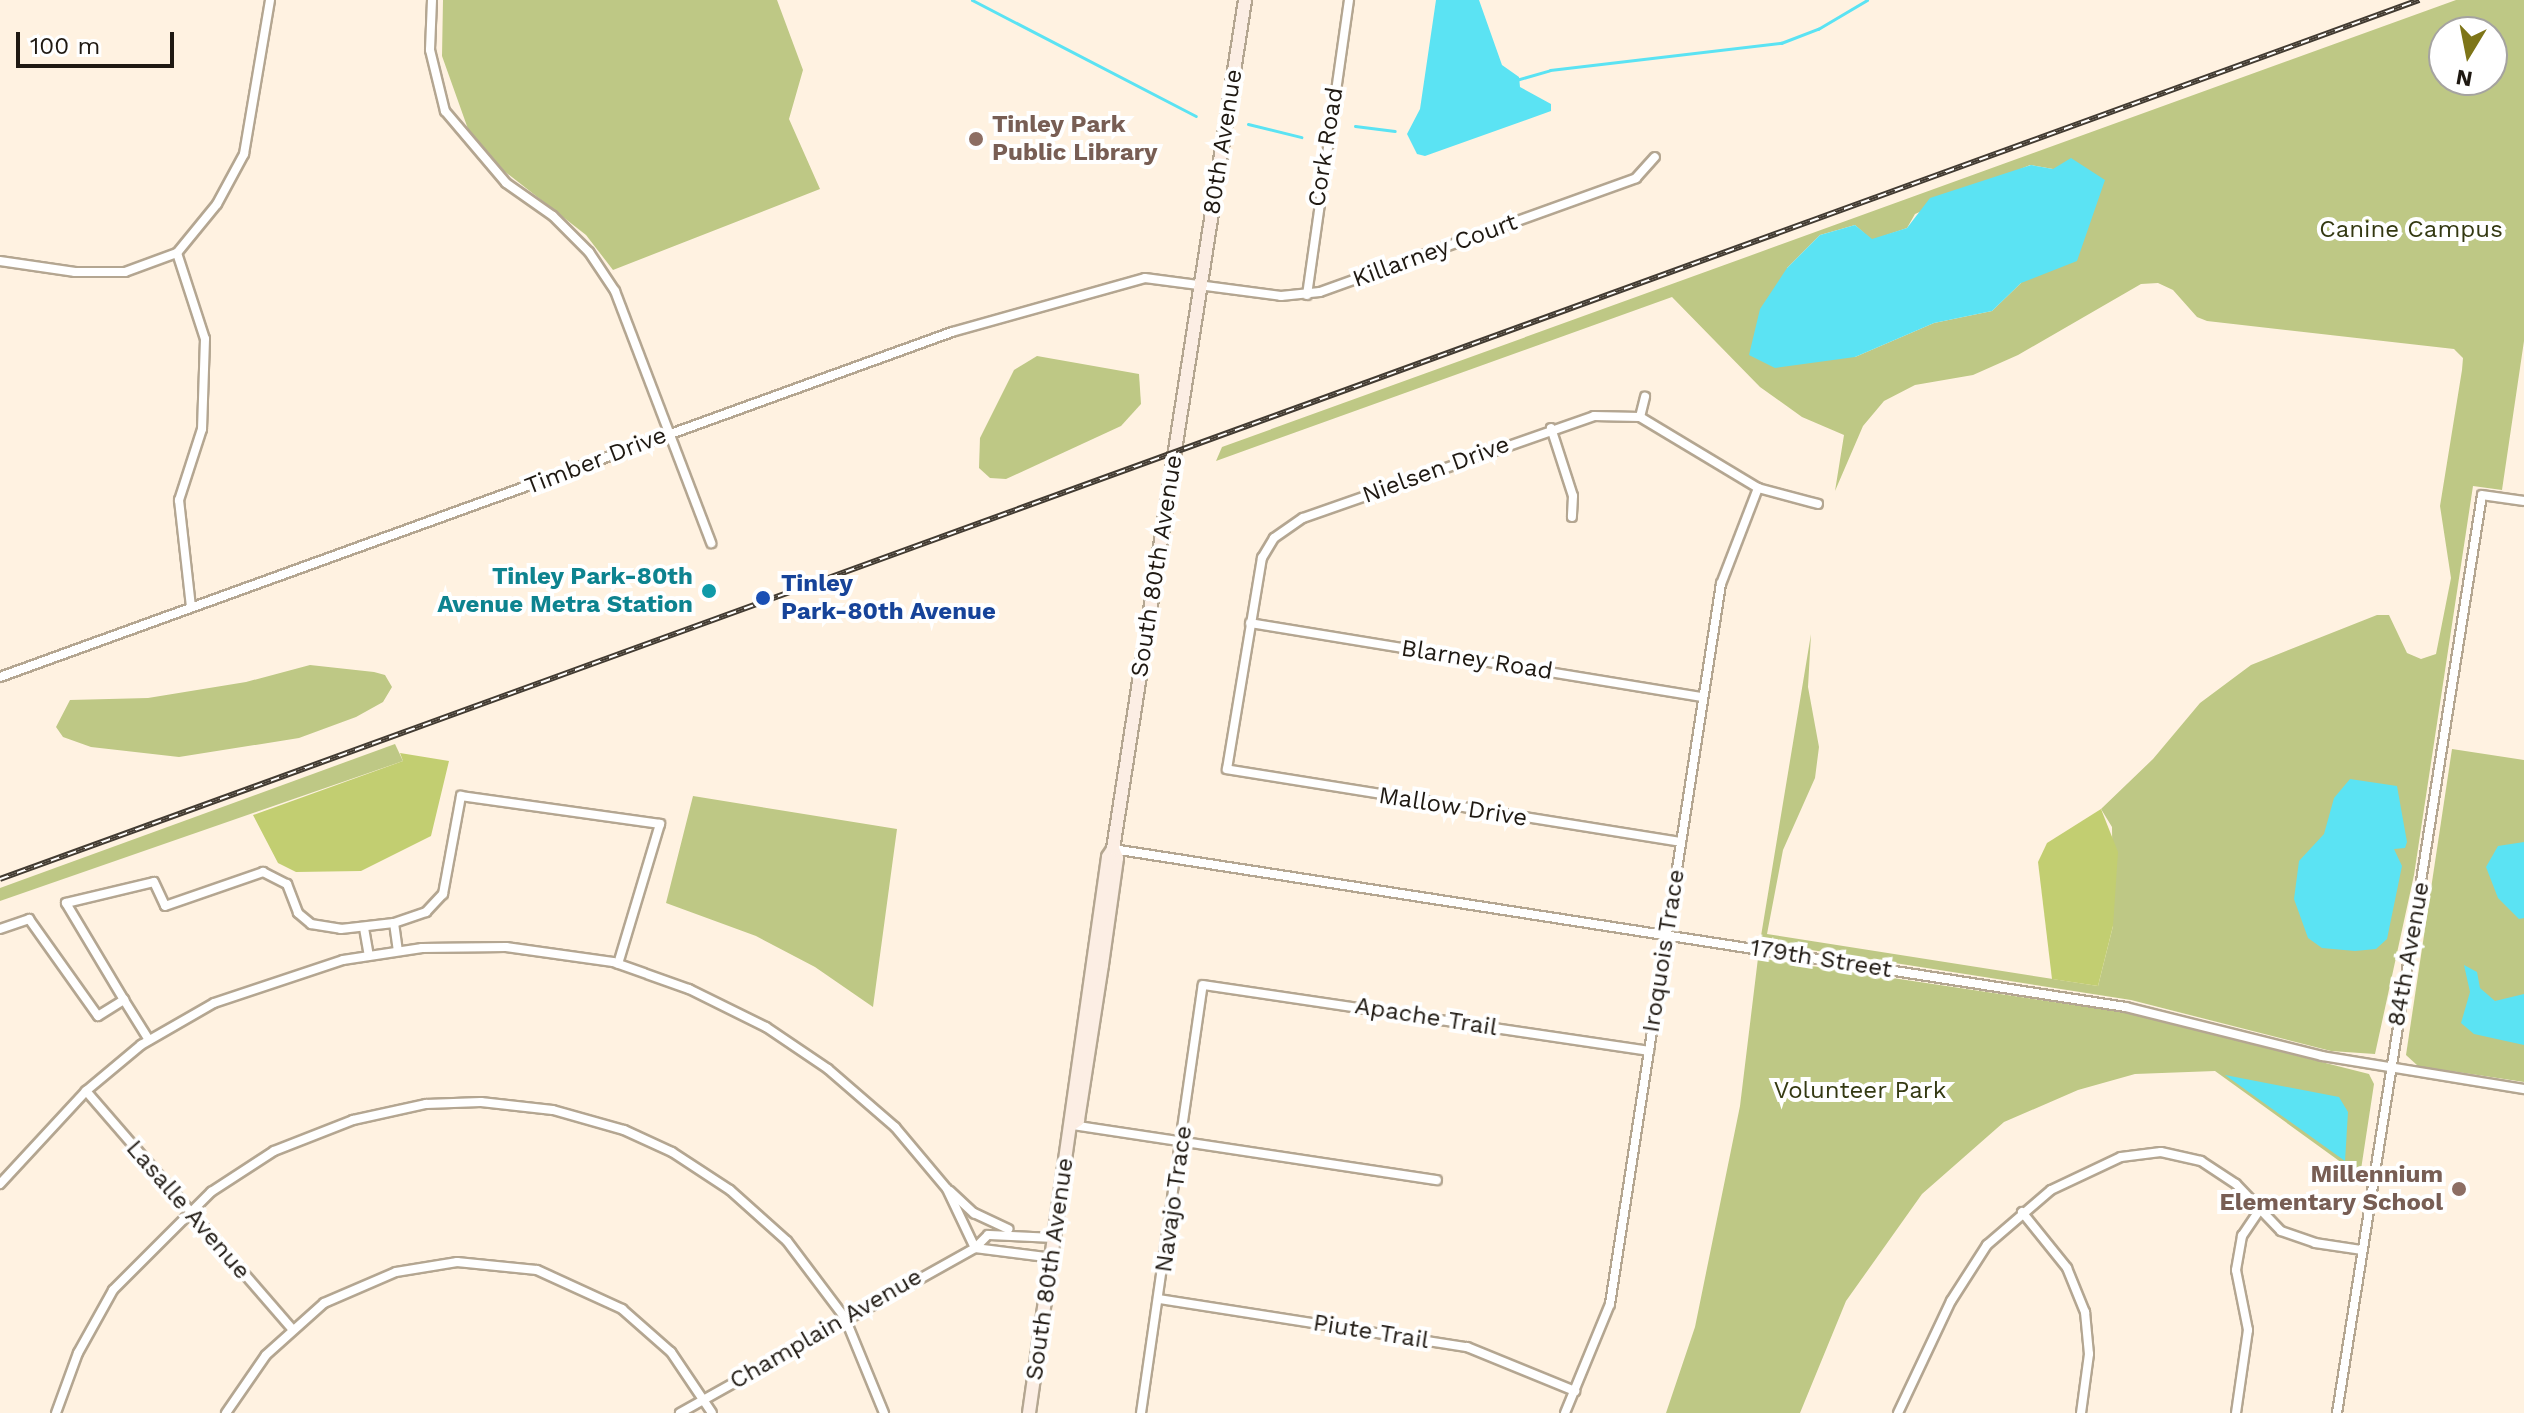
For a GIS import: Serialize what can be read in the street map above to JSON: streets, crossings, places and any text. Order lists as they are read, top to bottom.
{
  "streets": {
    "street": [
      "80th Avenue",
      "Cork Road",
      "Killarney Court",
      "Timber Drive",
      "Nielsen Drive",
      "South 80th Avenue",
      "Blarney Road",
      "Mallow Drive",
      "Iroquois Trace",
      "84th Avenue",
      "179th Street",
      "Apache Trail",
      "Navajo Trace",
      "Lasalle Avenue",
      "Champlain Avenue",
      "Piute Trail"
    ]
  },
  "crossings": [
    ["80th Avenue", "Killarney Court"],
    ["80th Avenue", "Timber Drive"],
    ["80th Avenue", "South 80th Avenue"],
    ["Cork Road", "Killarney Court"],
    ["Killarney Court", "Timber Drive"],
    ["Killarney Court", "South 80th Avenue"],
    ["Timber Drive", "South 80th Avenue"],
    ["Nielsen Drive", "Blarney Road"],
    ["Nielsen Drive", "Mallow Drive"],
    ["Nielsen Drive", "Iroquois Trace"],
    ["South 80th Avenue", "179th Street"],
    ["South 80th Avenue", "Champlain Avenue"],
    ["Blarney Road", "Iroquois Trace"],
    ["Mallow Drive", "Iroquois Trace"],
    ["Iroquois Trace", "179th Street"],
    ["Iroquois Trace", "Apache Trail"],
    ["Iroquois Trace", "Piute Trail"],
    ["84th Avenue", "179th Street"],
    ["Apache Trail", "Navajo Trace"],
    ["Navajo Trace", "Piute Trail"]
  ],
  "parks": ["Canine Campus", "Volunteer Park"],
  "places": [
    "Tinley Park Public Library",
    "Tinley Park-80th Avenue Metra Station",
    "Tinley Park-80th Avenue",
    "Millennium Elementary School"
  ],
  "scale_bar": "100 m",
  "north": "bottom"
}
